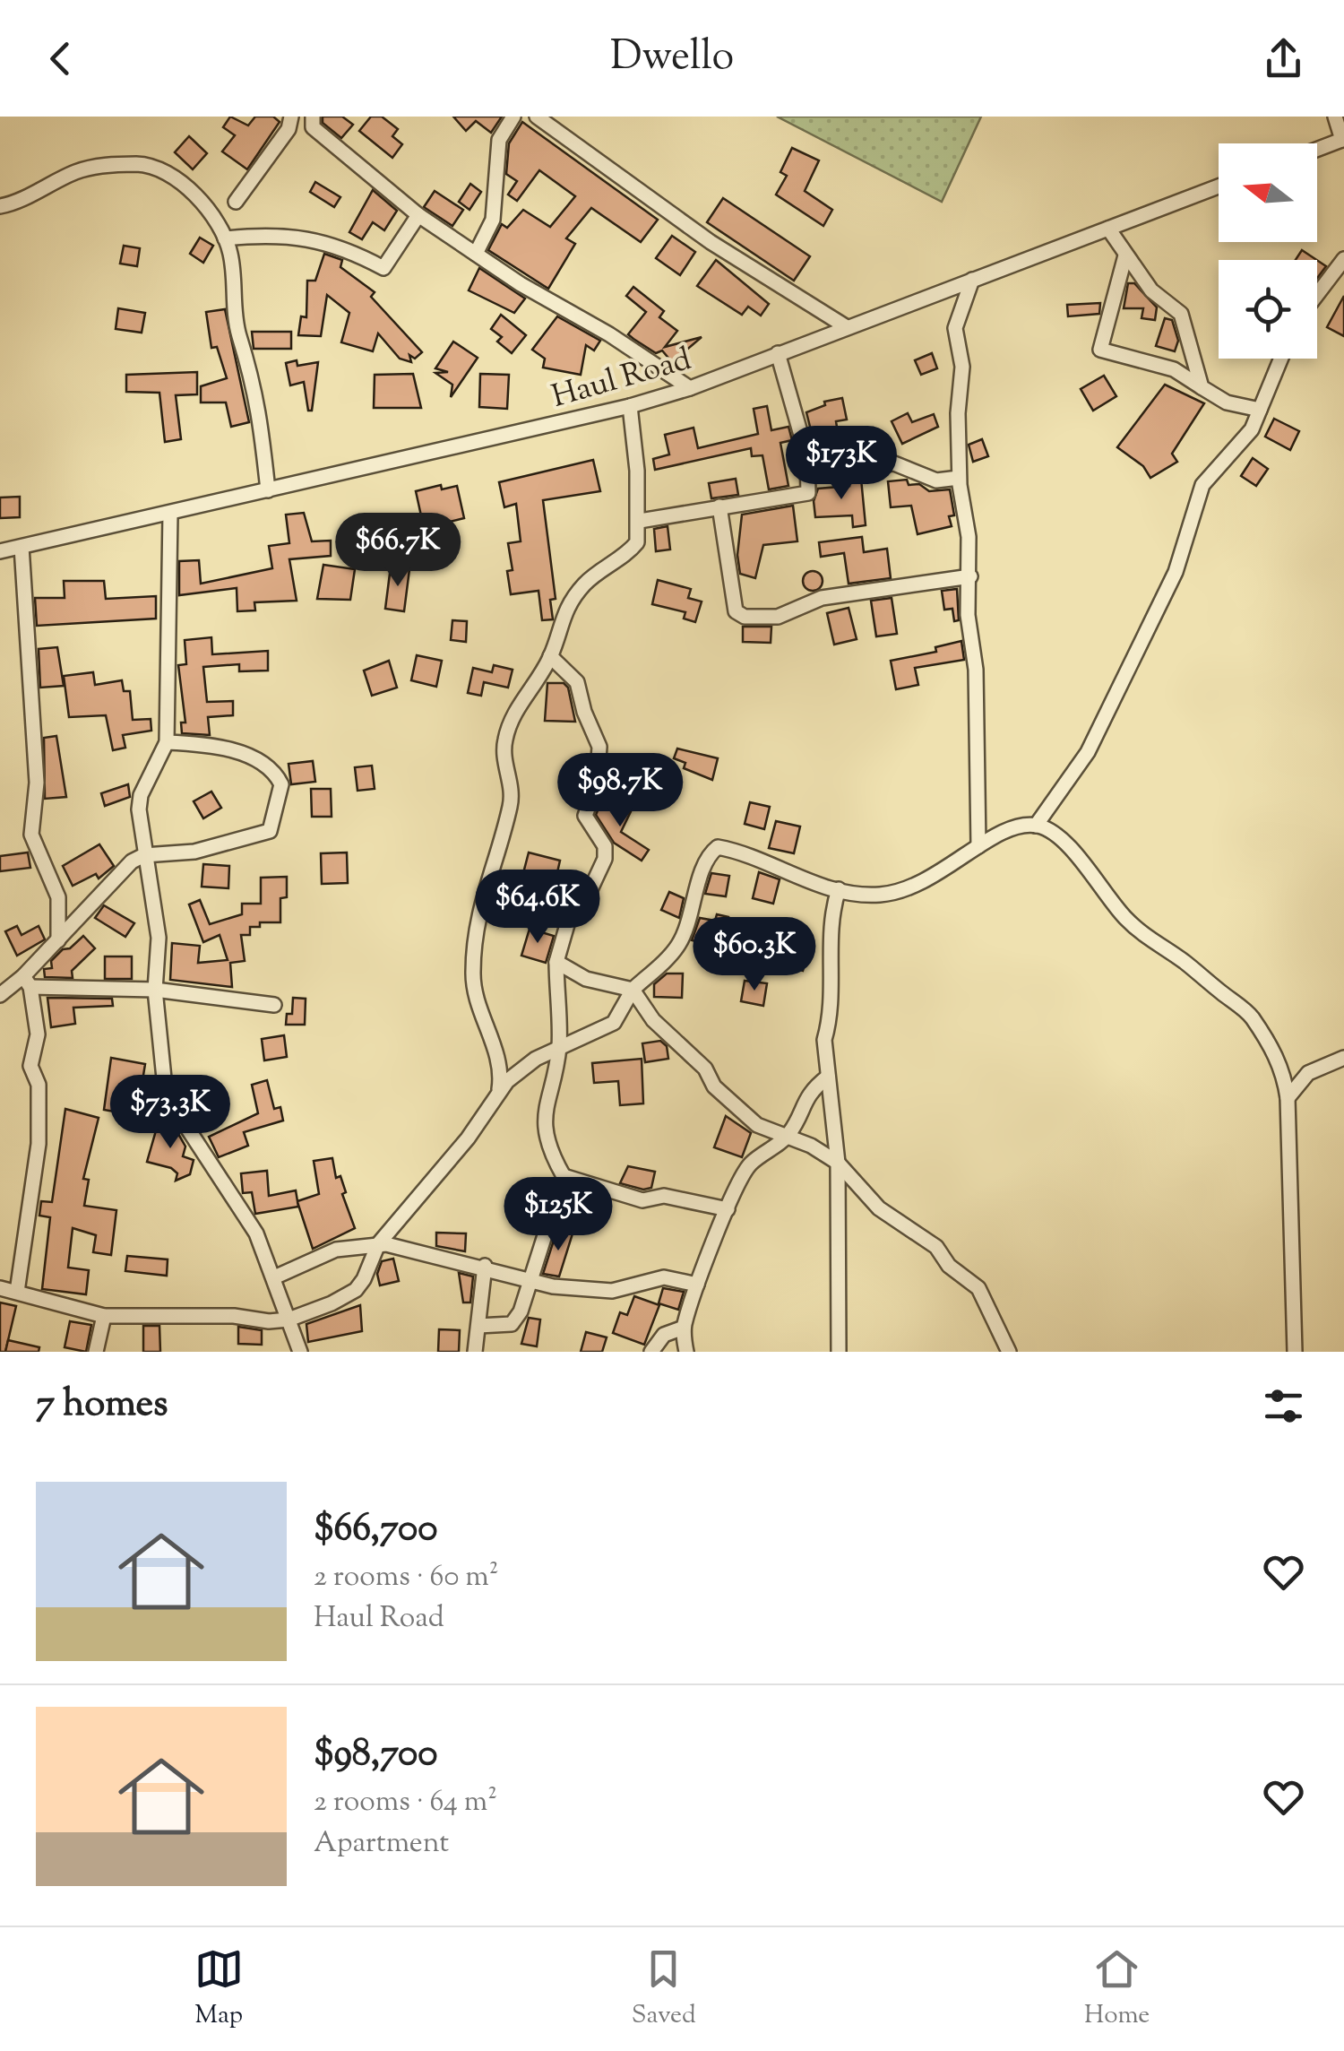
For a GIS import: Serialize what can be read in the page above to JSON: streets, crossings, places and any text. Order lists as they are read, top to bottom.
{
  "streets": {
    "street": ["Haul Road"]
  },
  "north": "left",
  "page": {
    "header": "Dwello",
    "price": [
      "$173K",
      "$66.7K",
      "$98.7K",
      "$64.6K",
      "$60.3K",
      "$73.3K",
      "$125K"
    ],
    "heading": "7 homes",
    "list": [
      {
        "name": "$66,700",
        "note": "2 rooms · 60 m² · Haul Road"
      },
      {
        "name": "$98,700",
        "note": "2 rooms · 64 m² · Apartment"
      }
    ],
    "tabs": ["Map", "Saved", "Home"]
  }
}
